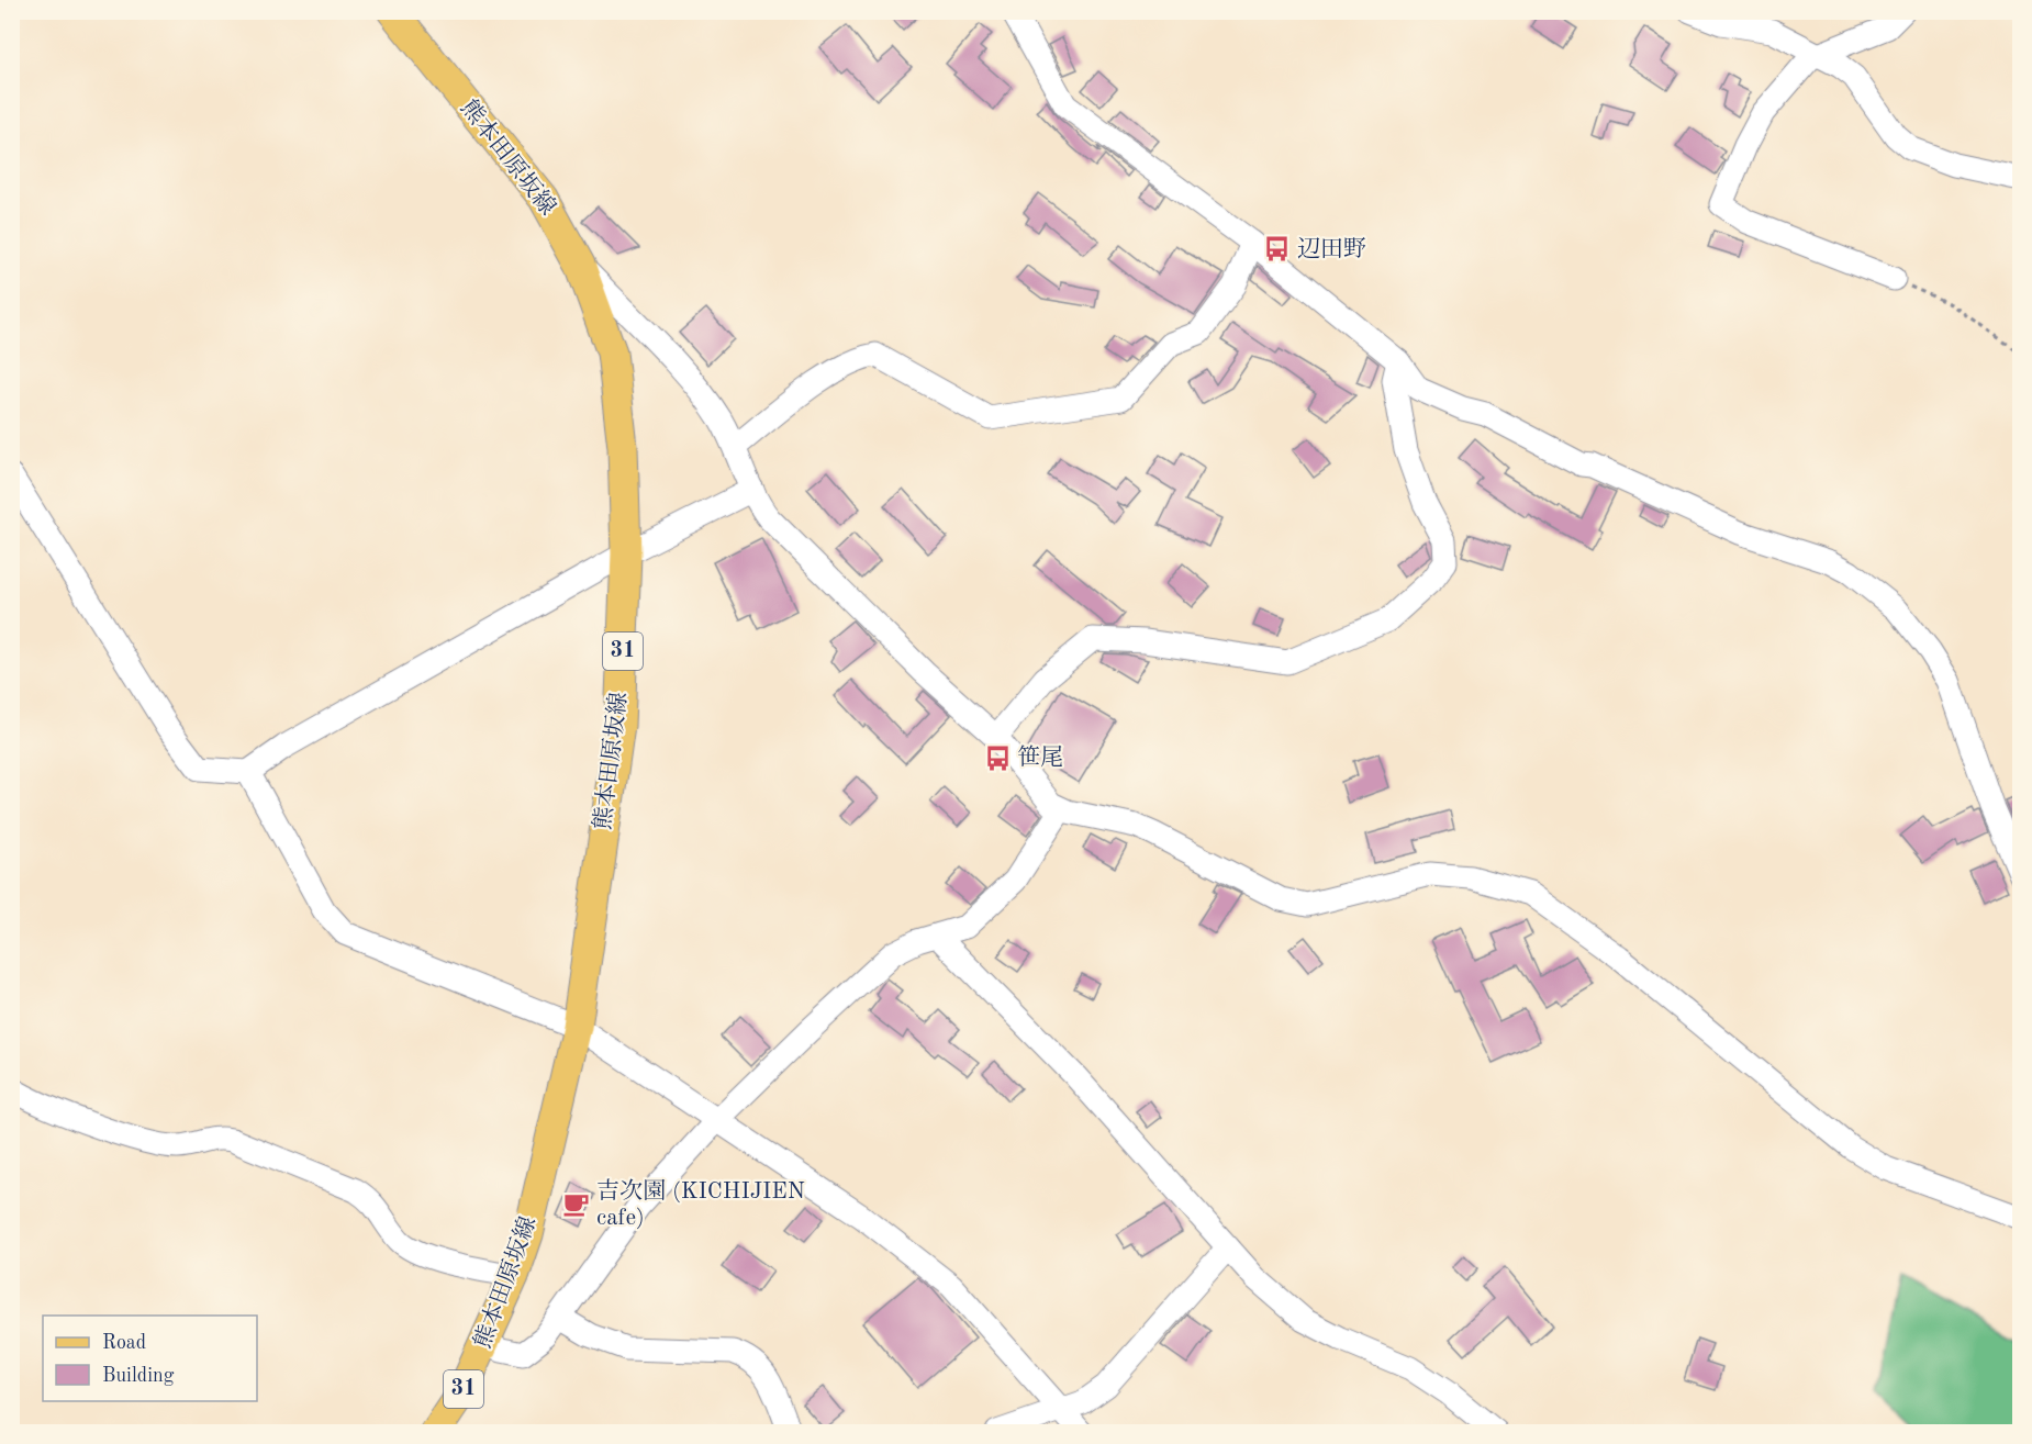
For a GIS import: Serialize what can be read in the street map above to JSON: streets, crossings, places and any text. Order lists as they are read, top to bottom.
{
  "streets": {
    "main road": ["熊本田原坂線", "31"]
  },
  "places": {
    "bus stop": ["辺田野", "笹尾"],
    "cafe": ["吉次園 (KICHIJIEN cafe)"]
  },
  "legend": ["Road", "Building"]
}
